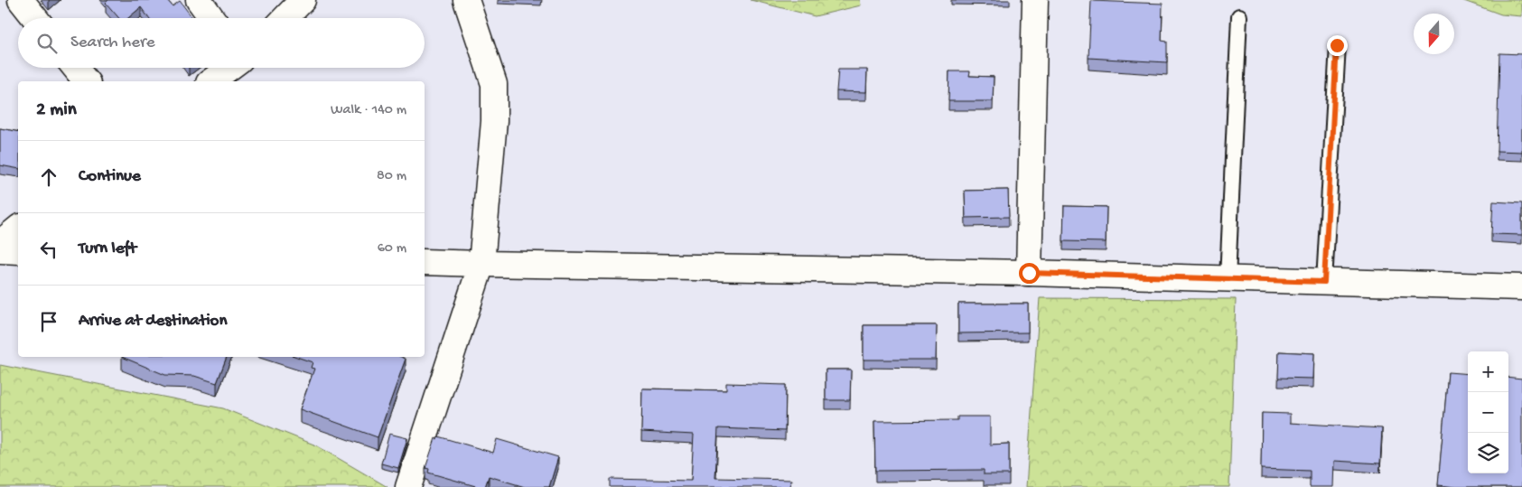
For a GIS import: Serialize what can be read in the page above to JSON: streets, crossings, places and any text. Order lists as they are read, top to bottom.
{
  "north": "bottom",
  "page": {
    "search": "Search here",
    "heading": ["2 min", "Walk · 140 m"],
    "list": [
      ["Continue", "80 m"],
      ["Turn left", "60 m"],
      "Arrive at destination"
    ],
    "map_buttons": ["+", "−"]
  }
}
